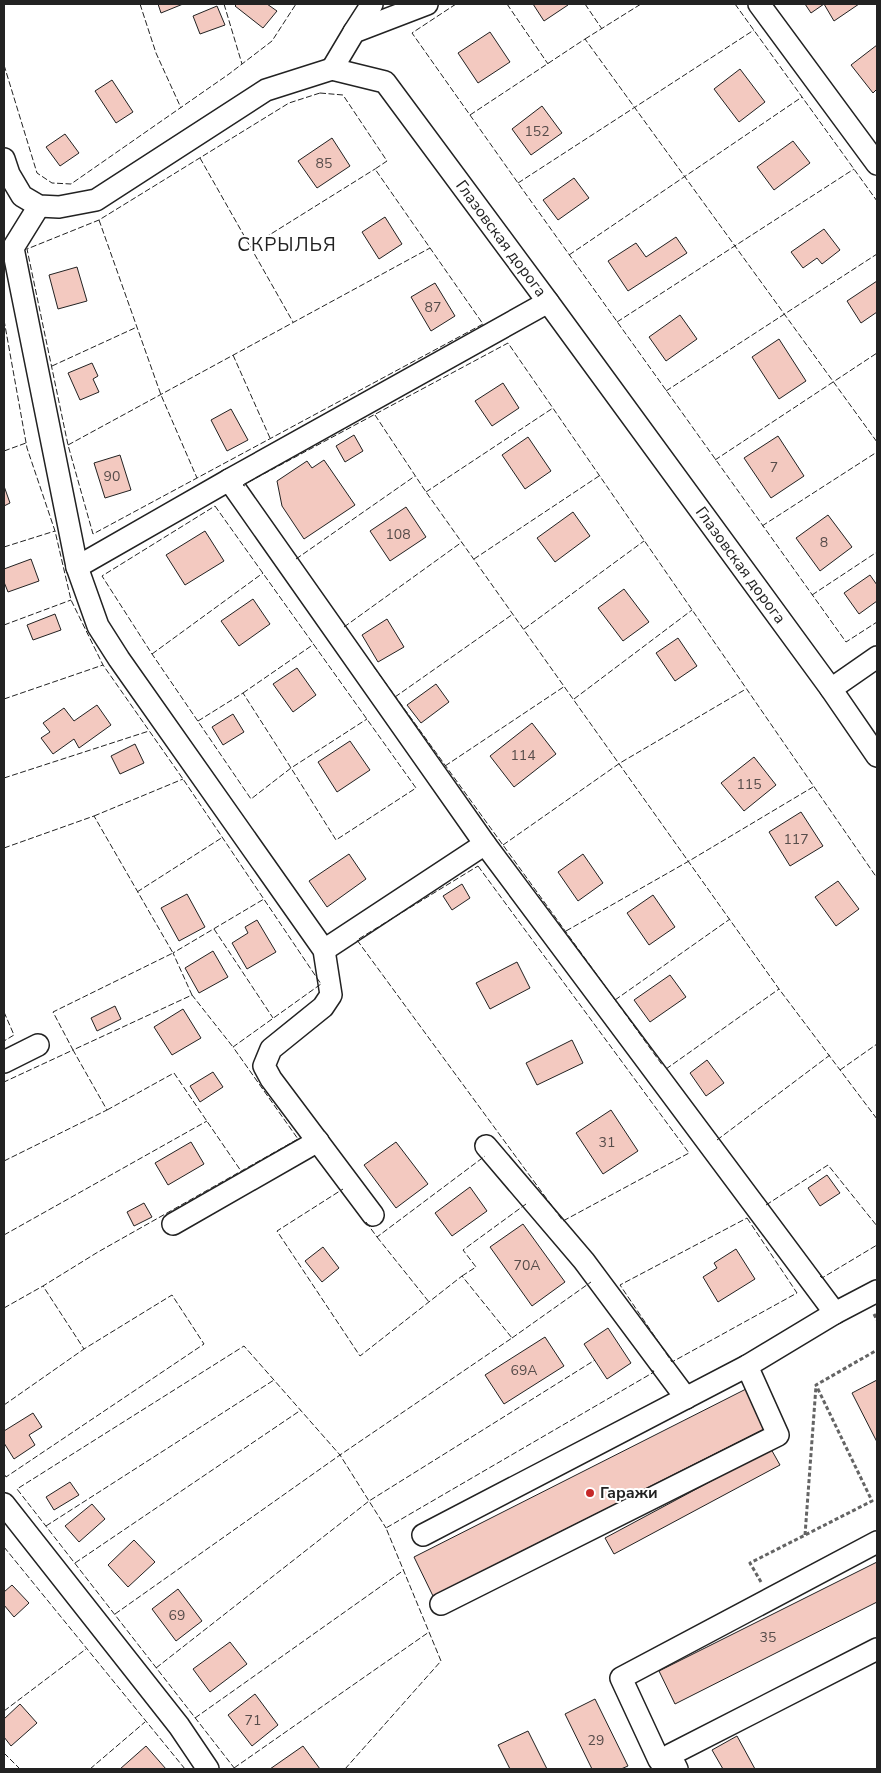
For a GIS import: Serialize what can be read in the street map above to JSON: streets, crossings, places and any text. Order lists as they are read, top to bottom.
{
  "streets": {
    "street": ["Глазовская дорога"]
  },
  "districts": ["СКРЫЛЬЯ"],
  "places": ["Гаражи"],
  "house_numbers": [
    "152",
    "85",
    "87",
    "7",
    "90",
    "108",
    "8",
    "114",
    "115",
    "117",
    "31",
    "70А",
    "69А",
    "69",
    "35",
    "71",
    "29"
  ]
}
